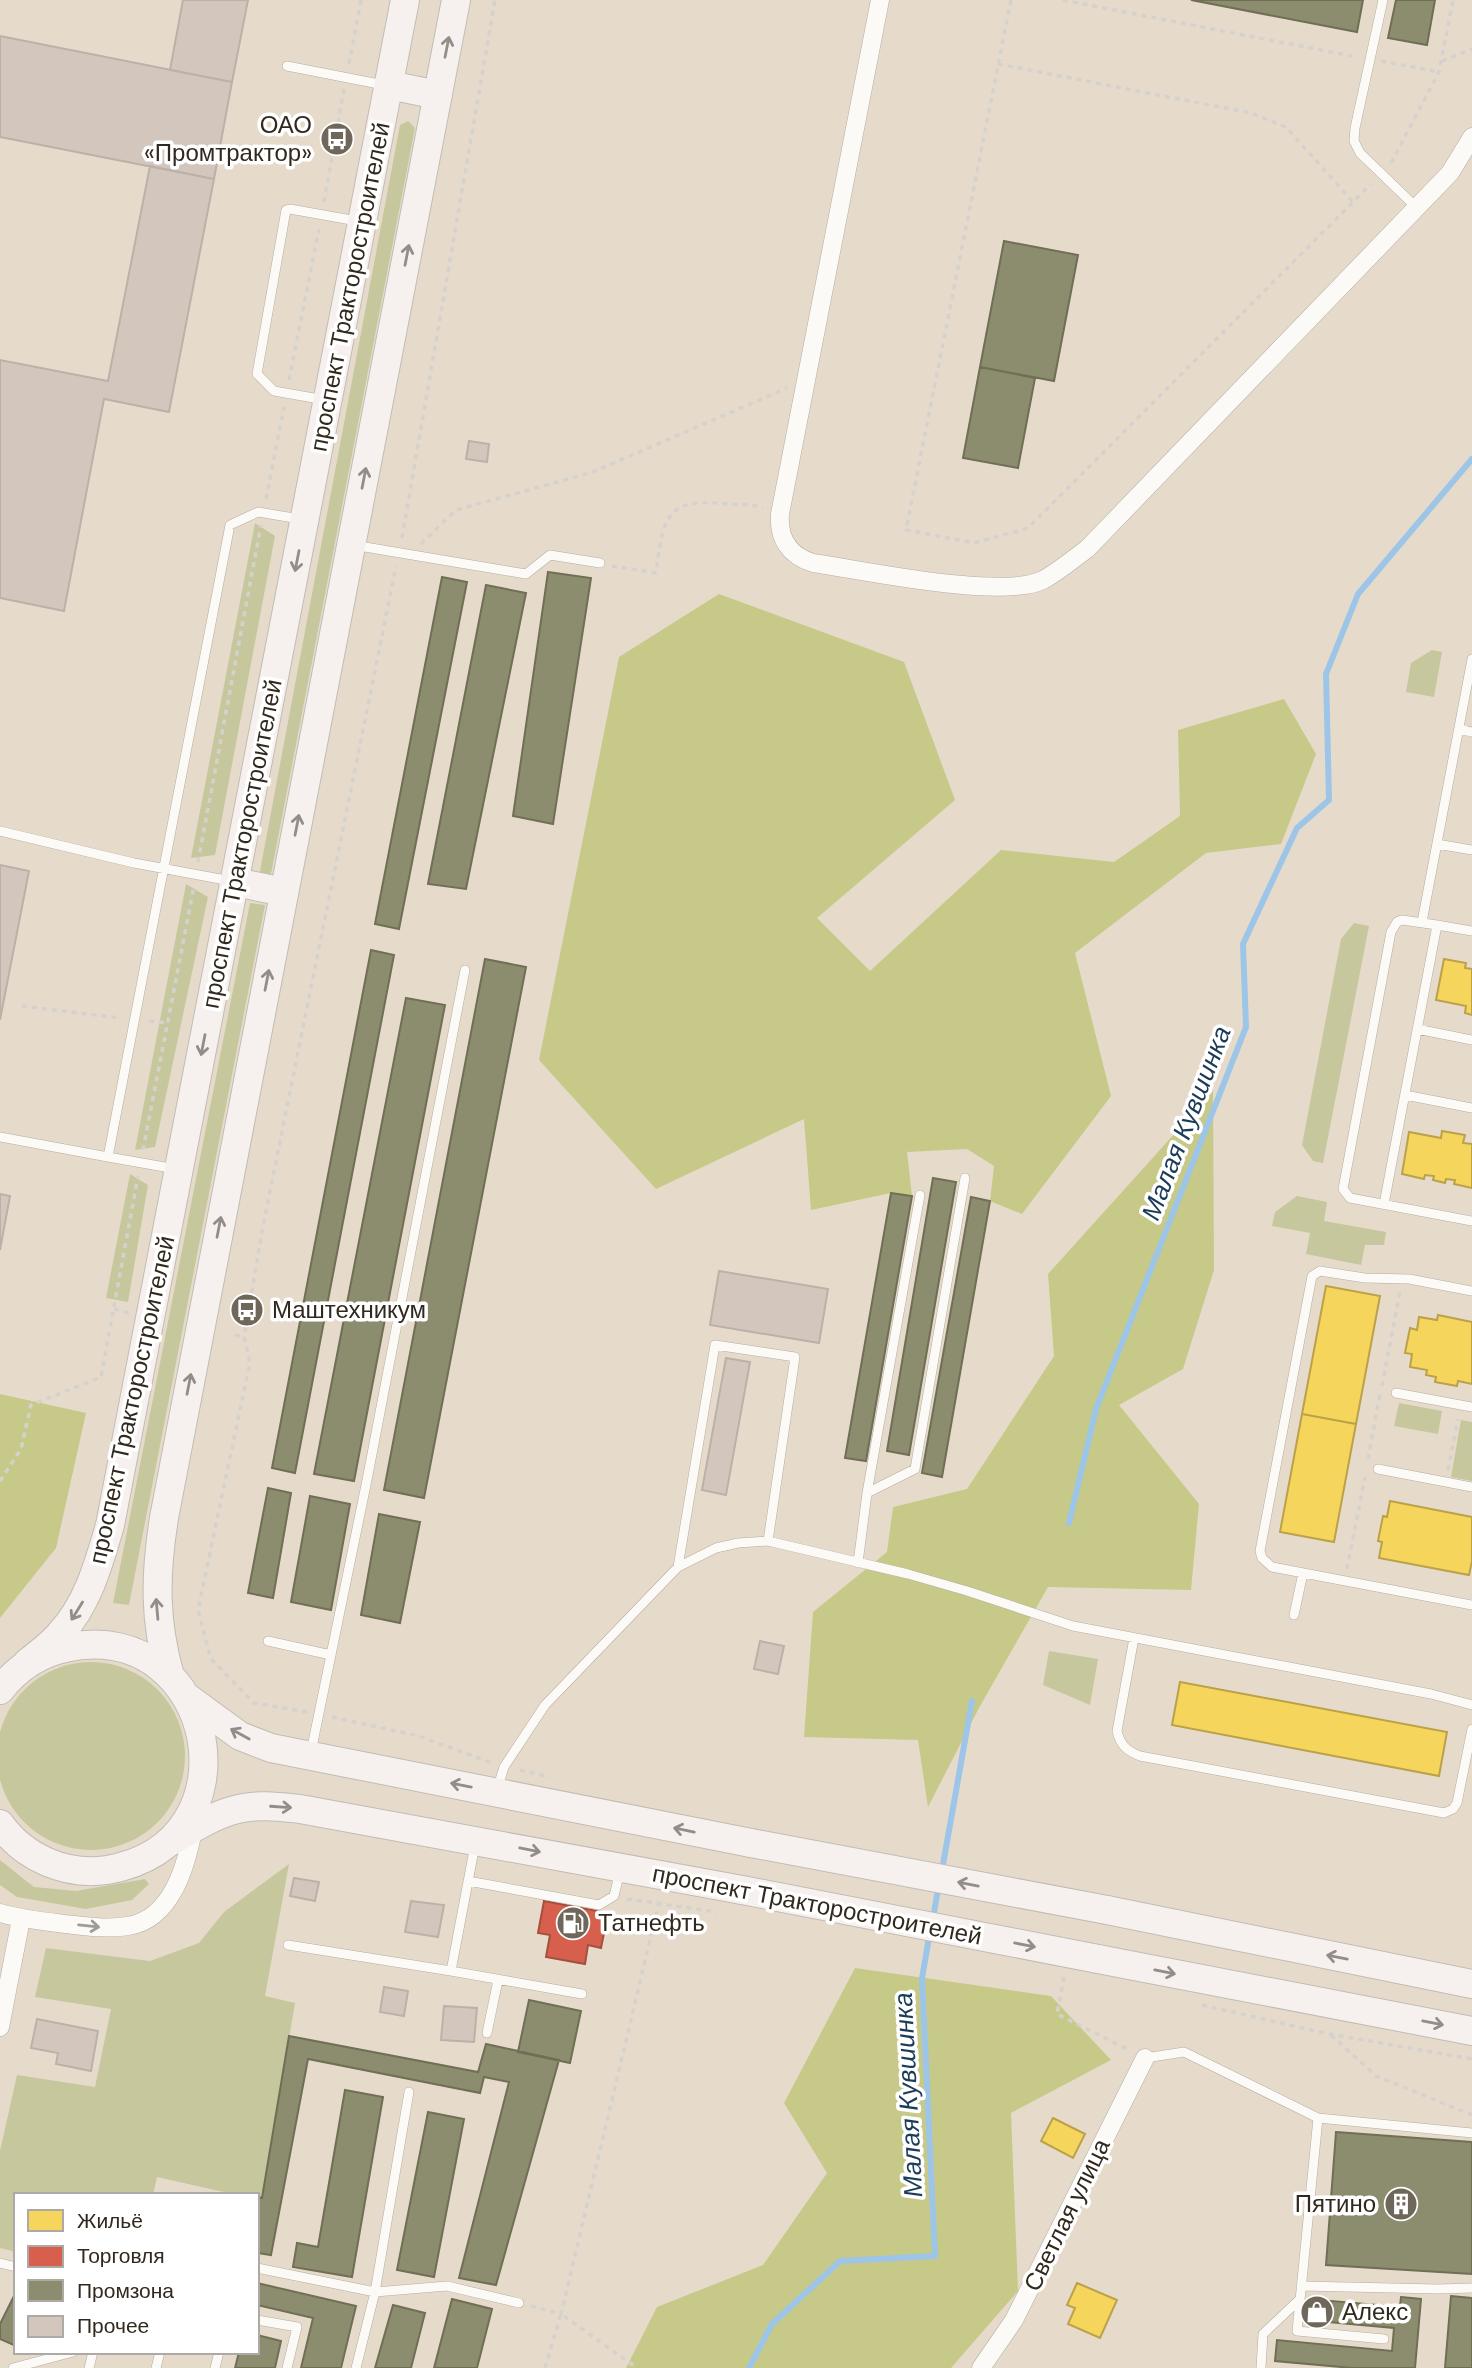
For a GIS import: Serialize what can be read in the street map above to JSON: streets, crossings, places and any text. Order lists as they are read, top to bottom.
{
  "streets": {
    "main road": ["проспект Тракторостроителей"],
    "street": ["Светлая улица"]
  },
  "water": ["Малая Кувшинка"],
  "places": {
    "bus stop": ["ОАО «Промтрактор»", "Маштехникум"],
    "fuel station": ["Татнефть"],
    "building": ["Пятино"],
    "shop": ["Алекс"]
  },
  "legend": [
    "Жильё",
    "Торговля",
    "Промзона",
    "Прочее"
  ]
}
